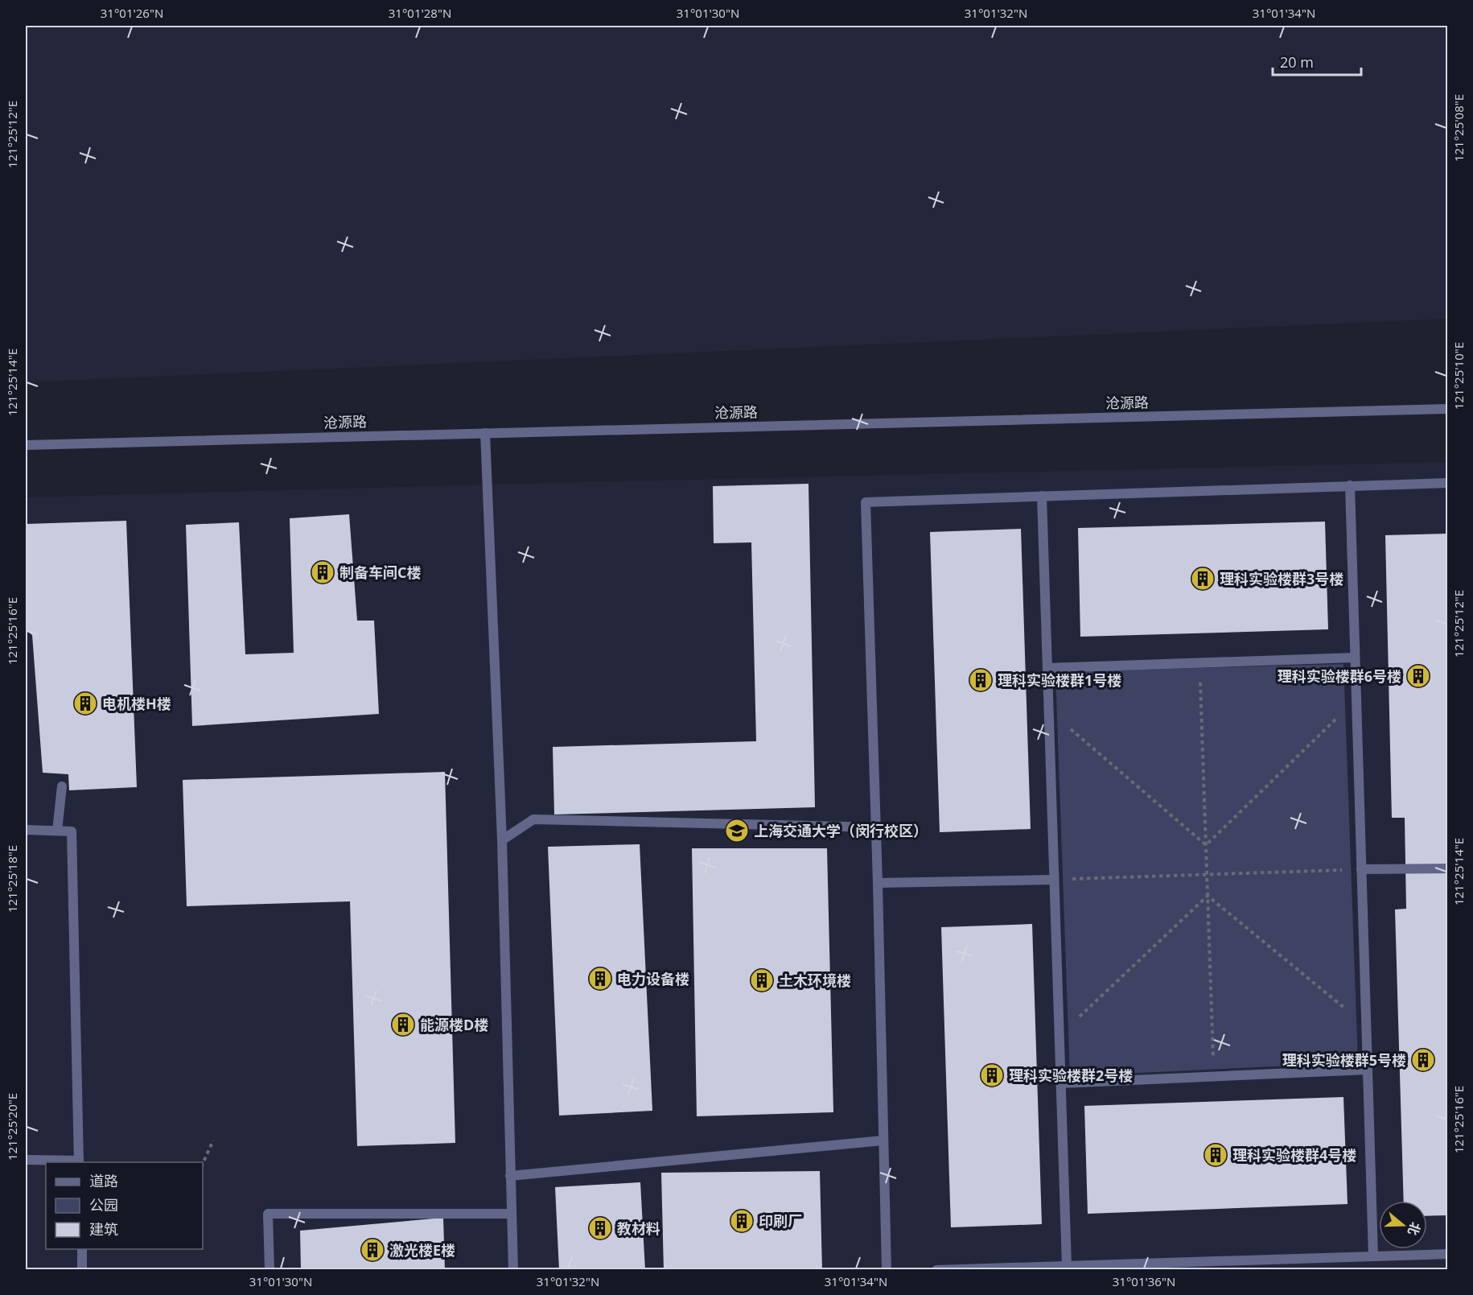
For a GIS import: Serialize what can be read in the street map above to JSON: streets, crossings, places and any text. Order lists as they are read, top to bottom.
{
  "streets": {
    "street": ["沧源路"]
  },
  "places": {
    "building": [
      "制备车间C楼",
      "理科实验楼群3号楼",
      "理科实验楼群6号楼",
      "理科实验楼群1号楼",
      "电机楼H楼",
      "电力设备楼",
      "土木环境楼",
      "能源楼D楼",
      "理科实验楼群5号楼",
      "理科实验楼群2号楼",
      "理科实验楼群4号楼",
      "印刷厂",
      "教材料",
      "激光楼E楼"
    ],
    "school or university": ["上海交通大学（闵行校区）"]
  },
  "legend": ["道路", "公园", "建筑"],
  "scale_bar": "20 m",
  "north": "right",
  "coordinates": [
    "31°01'26\"N",
    "31°01'28\"N",
    "31°01'30\"N",
    "31°01'32\"N",
    "31°01'34\"N",
    "121°25'08\"E",
    "121°25'12\"E",
    "121°25'10\"E",
    "121°25'14\"E",
    "121°25'16\"E",
    "121°25'18\"E",
    "121°25'20\"E",
    "31°01'36\"N"
  ]
}
